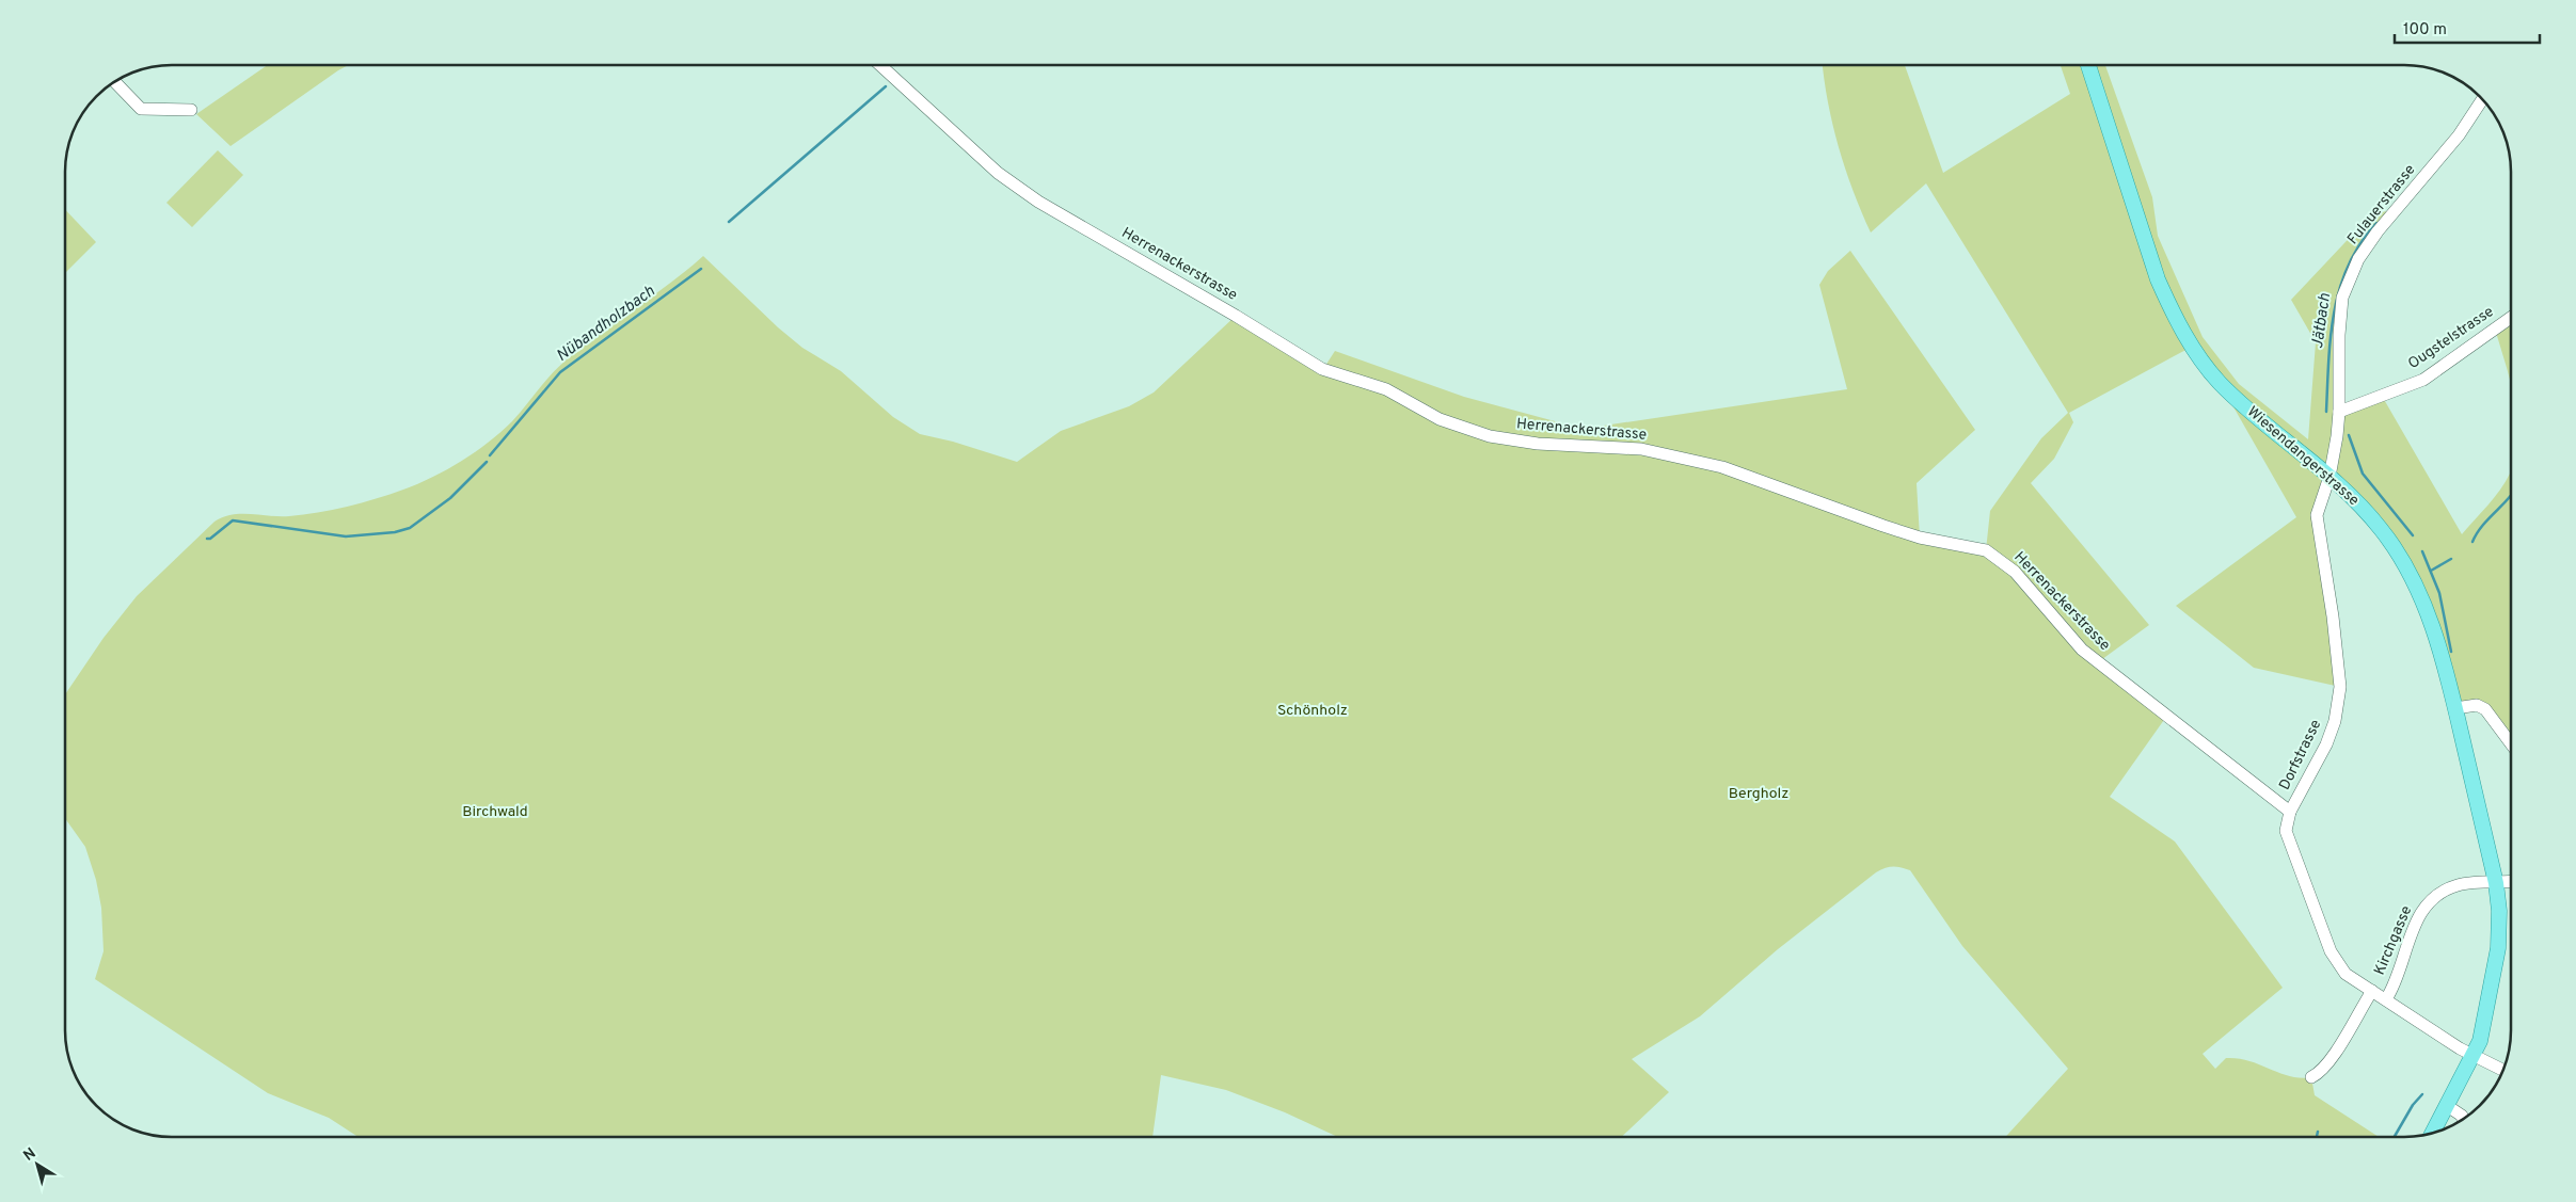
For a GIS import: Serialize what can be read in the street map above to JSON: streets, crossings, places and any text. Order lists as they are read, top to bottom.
{
  "streets": {
    "main road": ["Wiesendangerstrasse"],
    "street": [
      "Fulauerstrasse",
      "Herrenackerstrasse",
      "Ougstelstrasse",
      "Dorfstrasse",
      "Kirchgasse"
    ]
  },
  "crossings": [
    ["Fulauerstrasse", "Ougstelstrasse"],
    ["Fulauerstrasse", "Wiesendangerstrasse"],
    ["Fulauerstrasse", "Dorfstrasse"],
    ["Herrenackerstrasse", "Dorfstrasse"],
    ["Wiesendangerstrasse", "Dorfstrasse"],
    ["Wiesendangerstrasse", "Kirchgasse"],
    ["Dorfstrasse", "Kirchgasse"]
  ],
  "water": ["Jätbach", "Nübandholzbach"],
  "parks": ["Schönholz", "Bergholz", "Birchwald"],
  "scale_bar": "100 m",
  "north": "top left"
}
